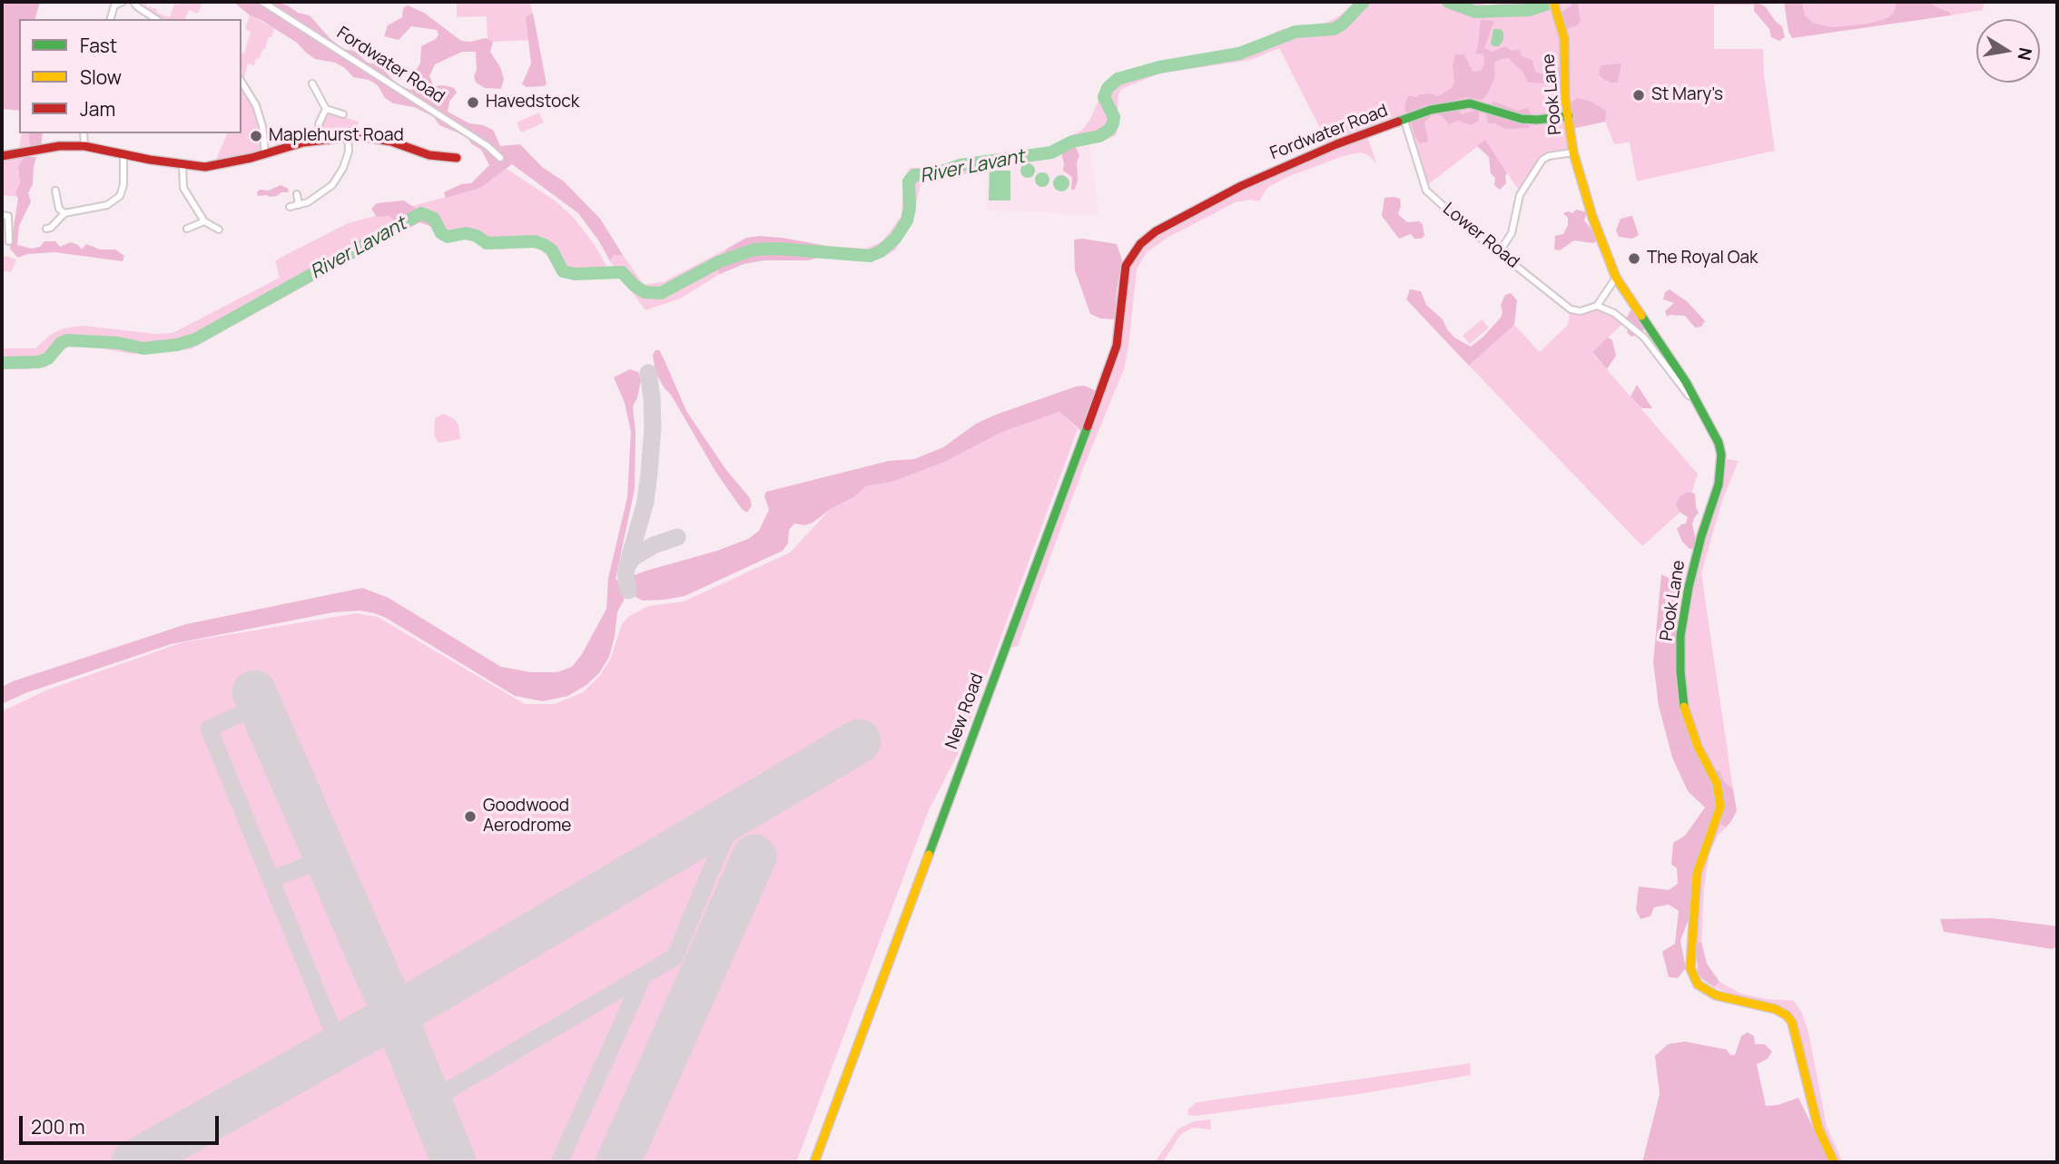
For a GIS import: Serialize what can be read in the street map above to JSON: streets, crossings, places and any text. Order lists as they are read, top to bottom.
{
  "streets": {
    "street": [
      "Fordwater Road",
      "Pook Lane",
      "Lower Road",
      "New Road"
    ]
  },
  "crossings": [
    ["Fordwater Road", "Pook Lane"],
    ["Fordwater Road", "Lower Road"],
    ["Fordwater Road", "New Road"]
  ],
  "water": ["River Lavant"],
  "places": [
    "St Mary's",
    "Havedstock",
    "Maplehurst Road",
    "The Royal Oak",
    "Goodwood Aerodrome"
  ],
  "legend": ["Fast", "Slow", "Jam"],
  "scale_bar": "200 m",
  "north": "right"
}
